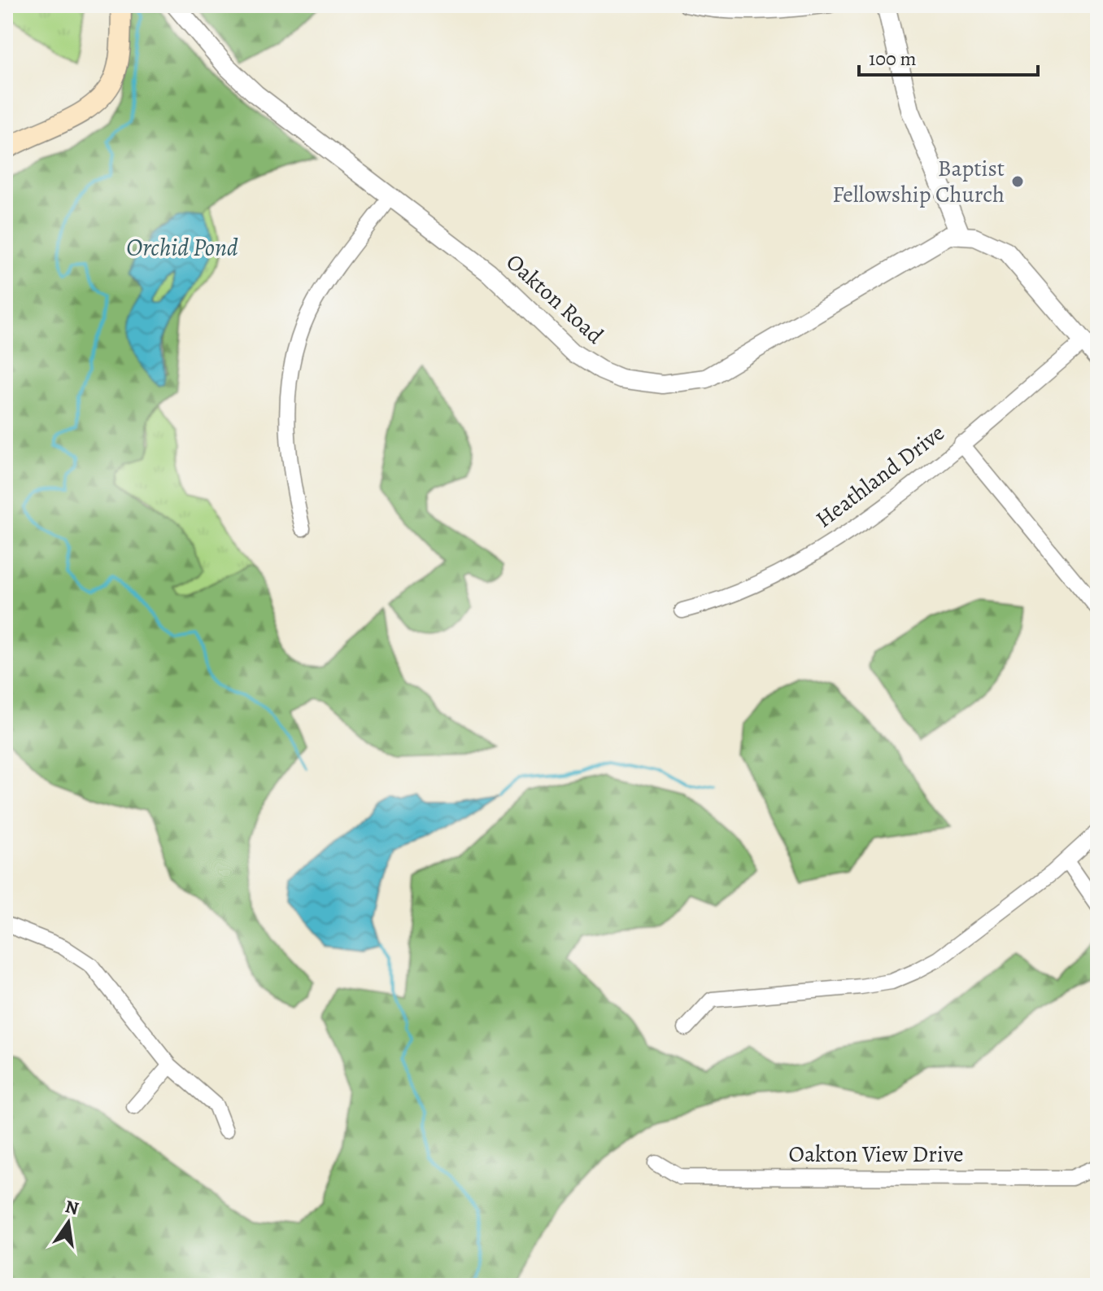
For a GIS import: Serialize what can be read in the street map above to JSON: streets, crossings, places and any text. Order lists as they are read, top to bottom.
{
  "streets": {
    "street": ["Oakton Road", "Heathland Drive", "Oakton View Drive"]
  },
  "water": ["Orchid Pond"],
  "places": ["Baptist Fellowship Church"],
  "scale_bar": "100 m",
  "north": "top"
}
